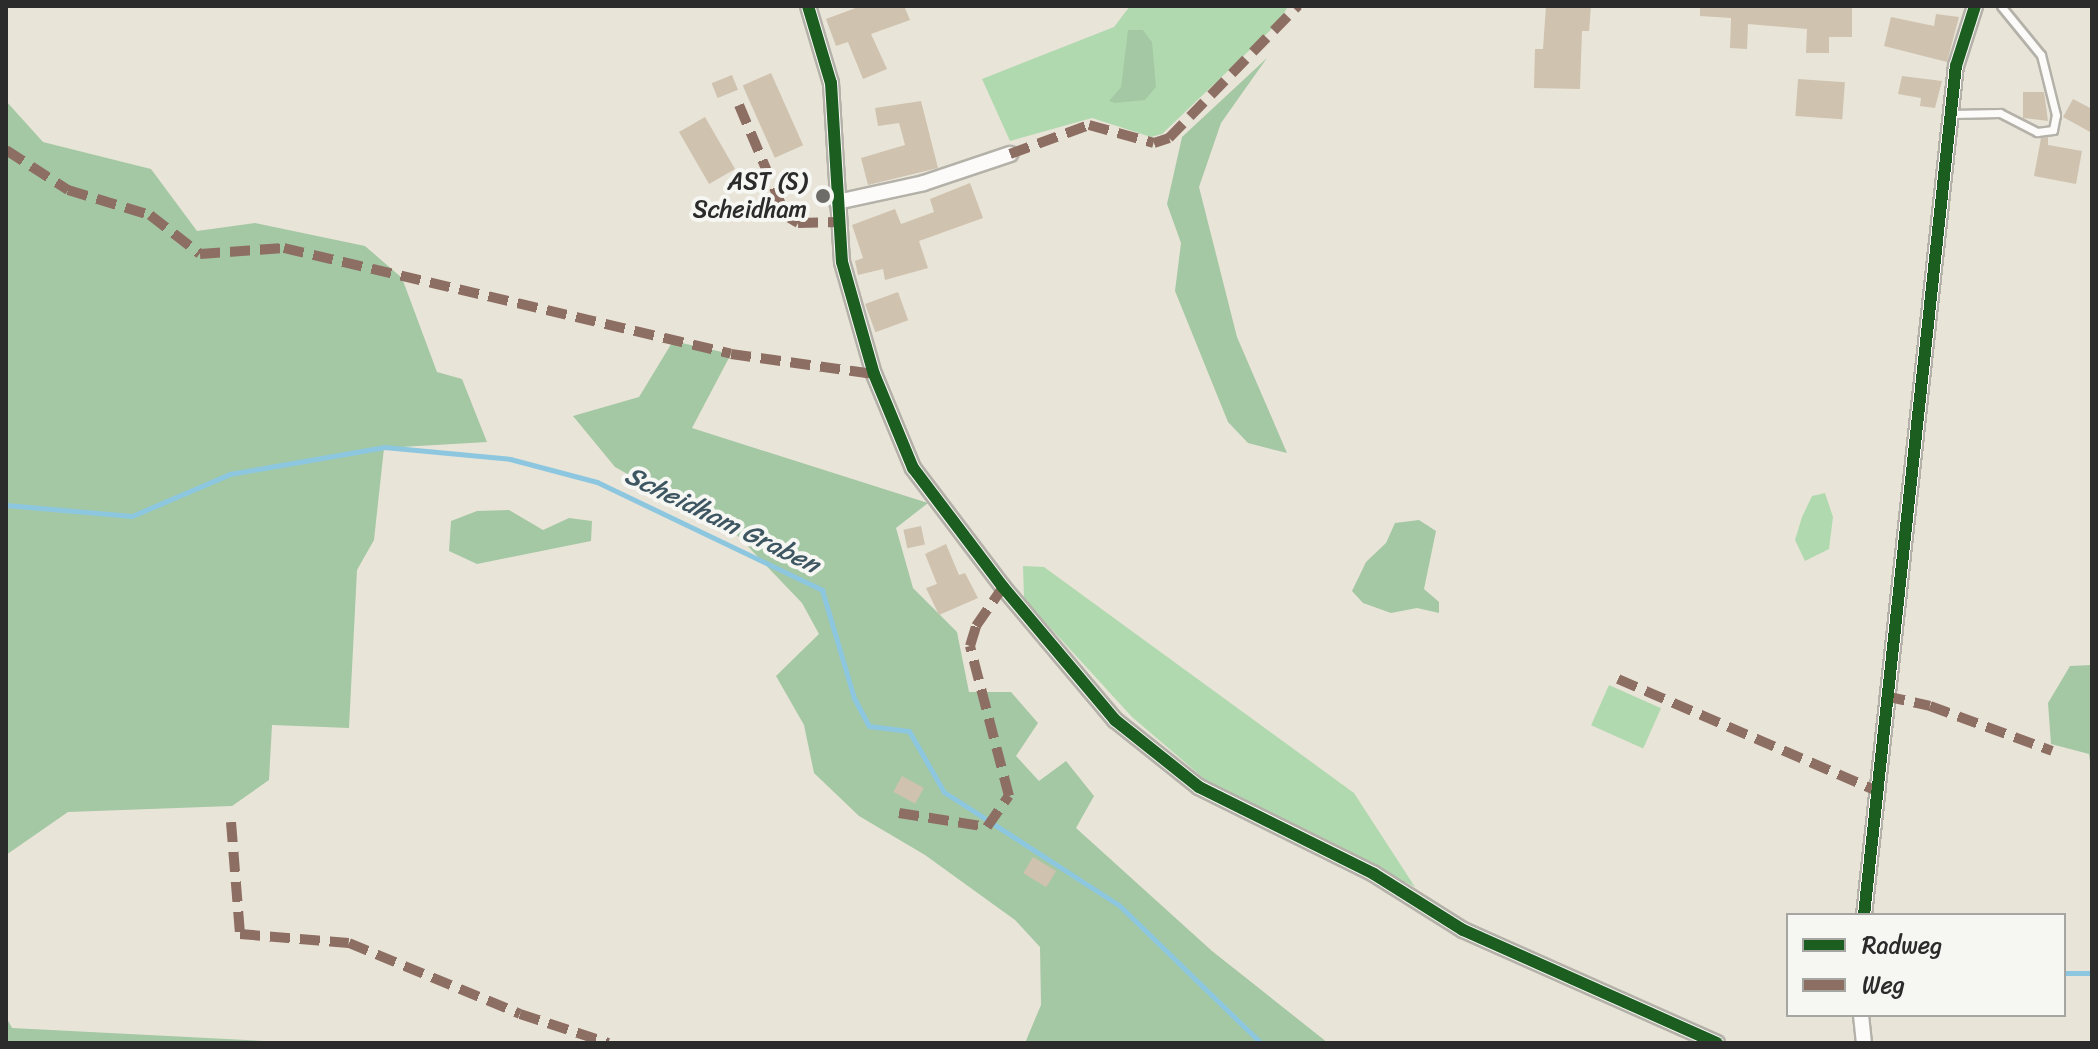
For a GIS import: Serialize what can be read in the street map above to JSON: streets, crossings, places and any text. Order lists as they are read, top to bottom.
{
  "water": ["Scheidham Graben"],
  "places": ["AST (S) Scheidham"],
  "legend": ["Radweg", "Weg"]
}
